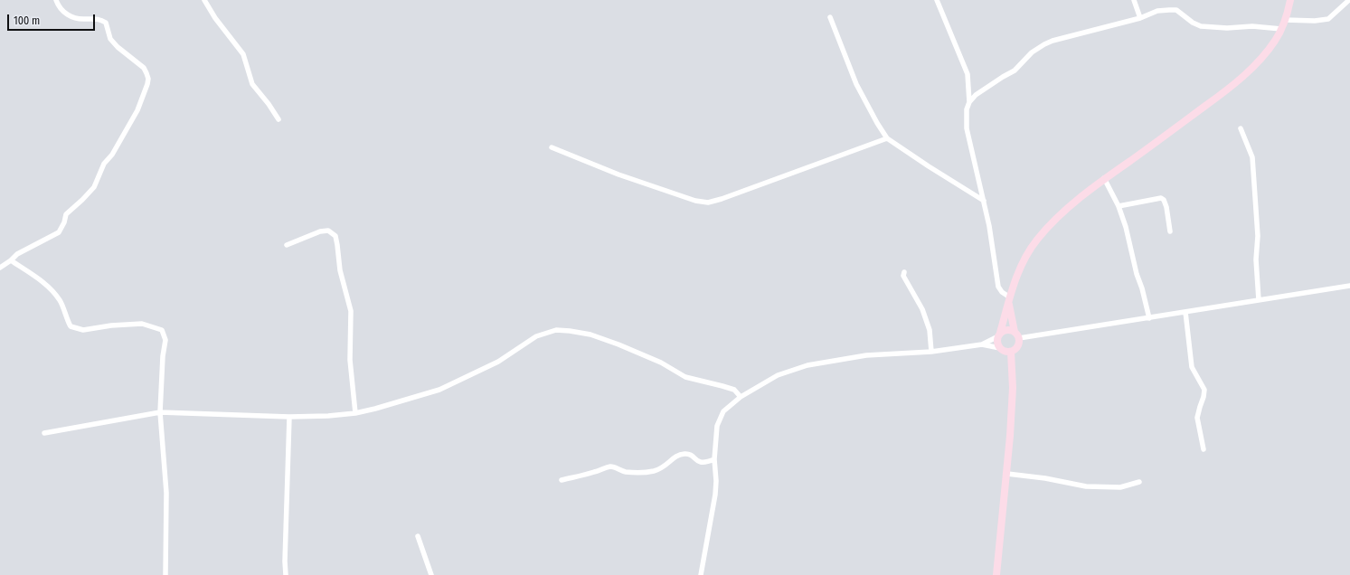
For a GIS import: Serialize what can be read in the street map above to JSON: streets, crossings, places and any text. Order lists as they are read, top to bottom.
{
  "scale_bar": "100 m"
}
